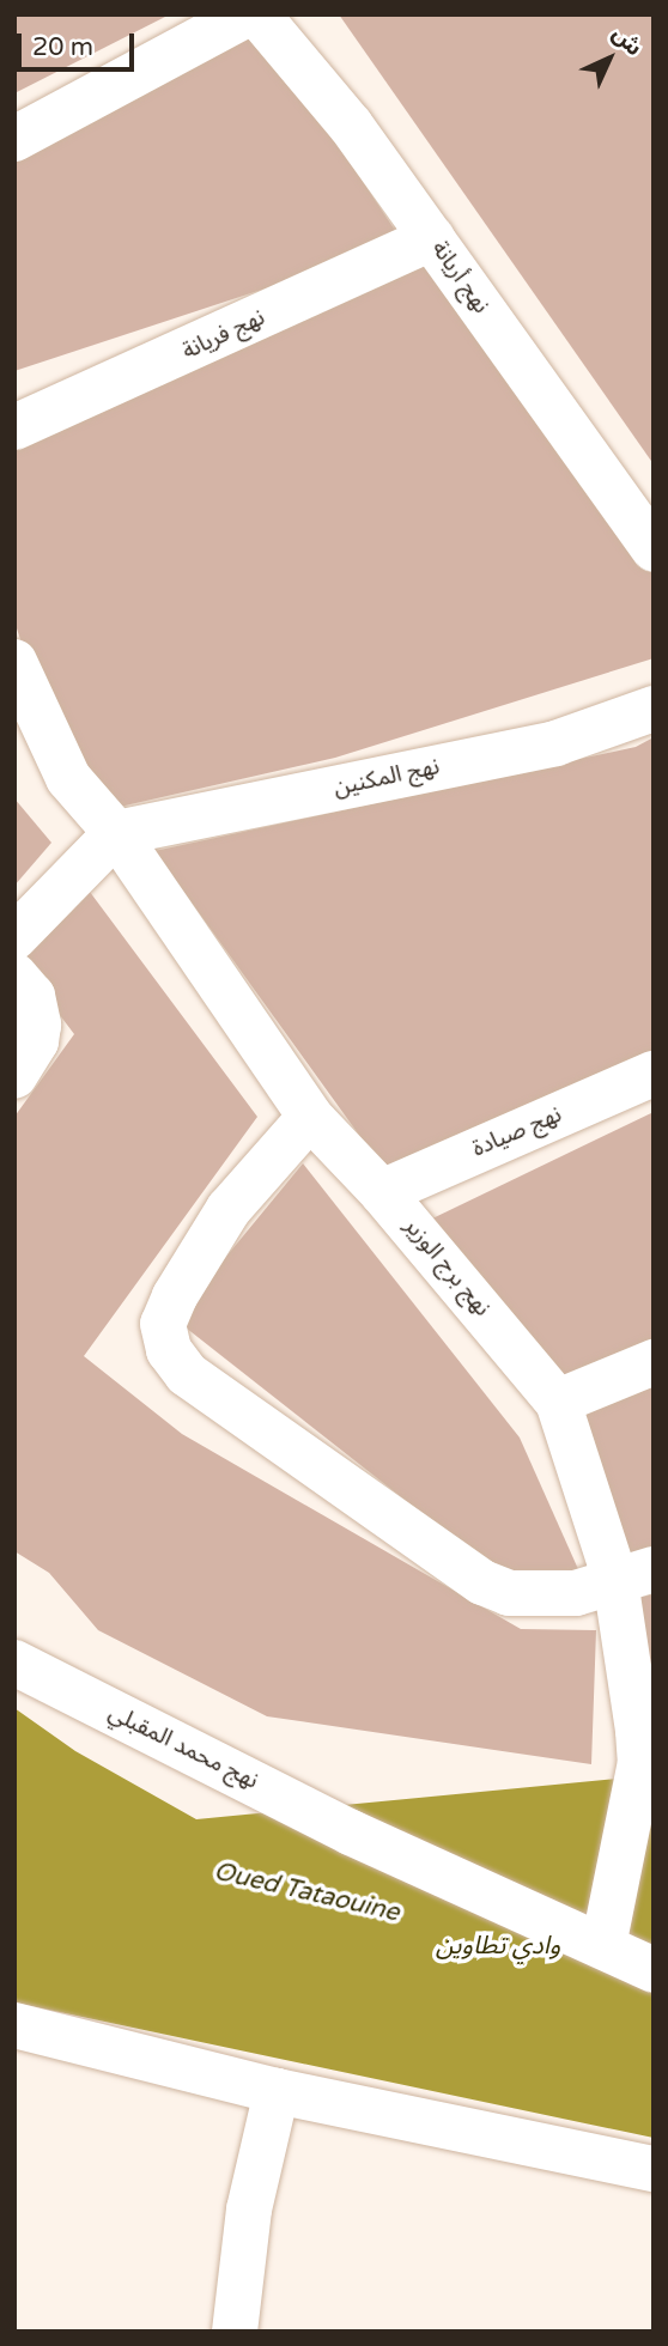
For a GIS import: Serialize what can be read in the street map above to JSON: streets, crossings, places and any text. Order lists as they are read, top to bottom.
{
  "streets": {
    "street": [
      "نهج أريانة",
      "نهج فريانة",
      "نهج المكنين",
      "نهج صيادة",
      "نهج برج الوزير",
      "نهج محمد المقبلي"
    ]
  },
  "crossings": [
    ["نهج أريانة", "نهج فريانة"],
    ["نهج المكنين", "نهج برج الوزير"],
    ["نهج صيادة", "نهج برج الوزير"],
    ["نهج برج الوزير", "نهج محمد المقبلي"]
  ],
  "water": ["Oued Tataouine", "وادي تطاوين"],
  "scale_bar": "20 m",
  "north": "top right"
}
